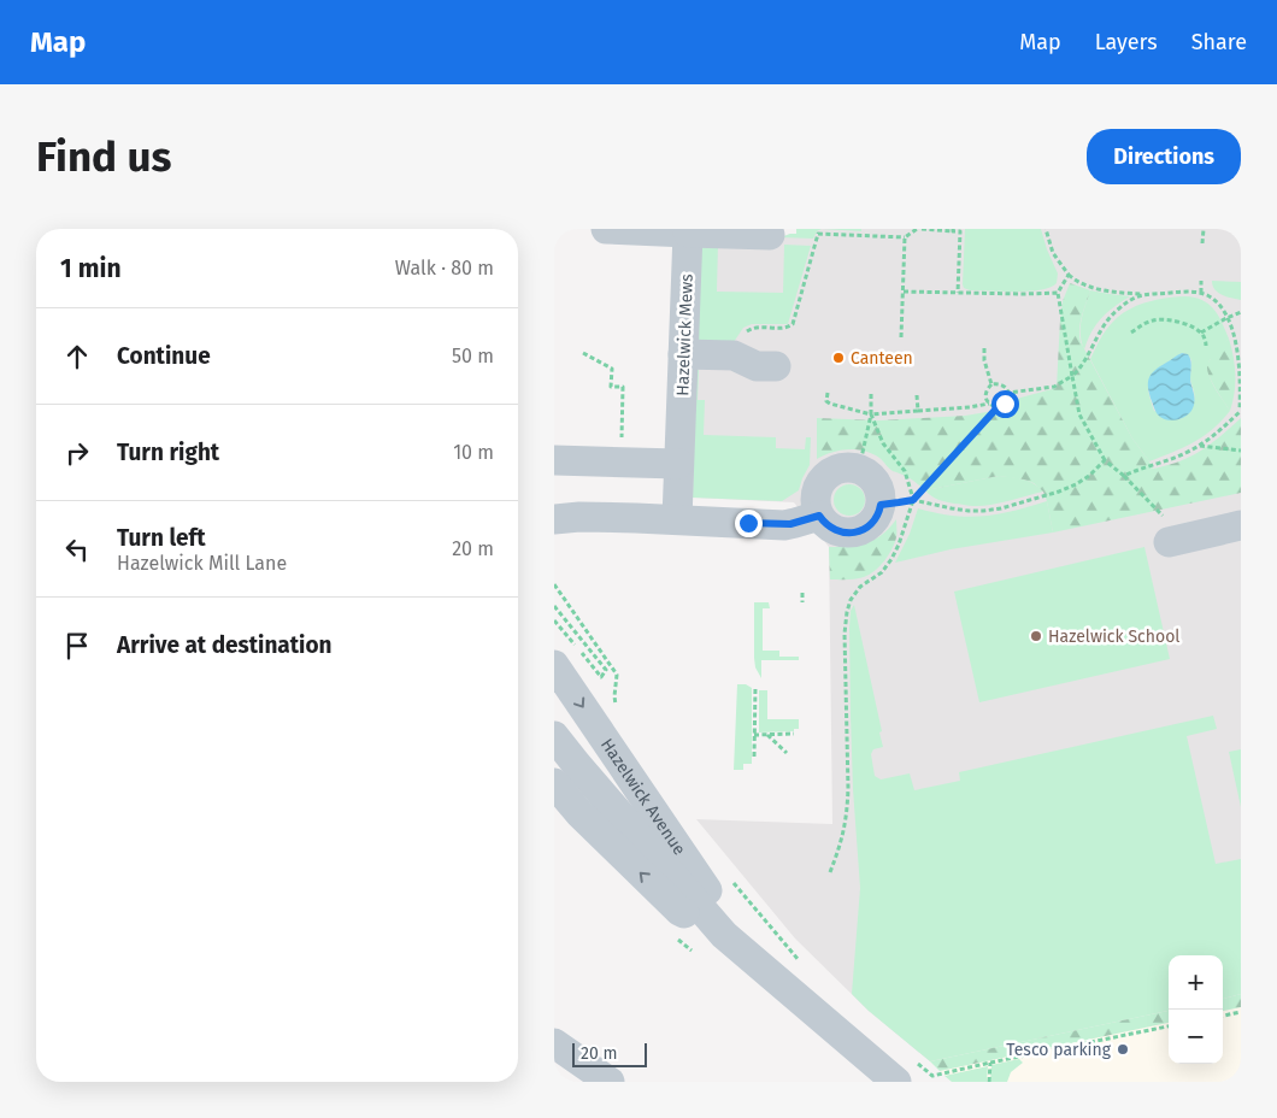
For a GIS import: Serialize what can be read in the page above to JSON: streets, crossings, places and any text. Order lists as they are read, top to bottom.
{
  "streets": {
    "street": ["Hazelwick Mews", "Hazelwick Avenue"]
  },
  "places": ["Canteen", "Hazelwick School", "Tesco parking"],
  "scale_bar": "20 m",
  "page": {
    "header": "Map",
    "nav": ["Map", "Layers", "Share"],
    "buttons": "Directions",
    "title": "Find us",
    "heading": ["1 min", "Walk · 80 m"],
    "list": [
      ["Continue", "50 m"],
      ["Turn right", "10 m"],
      ["Turn left", "Hazelwick Mill Lane", "20 m"],
      "Arrive at destination"
    ],
    "map_buttons": ["+", "−"],
    "scale": "20 m"
  }
}
